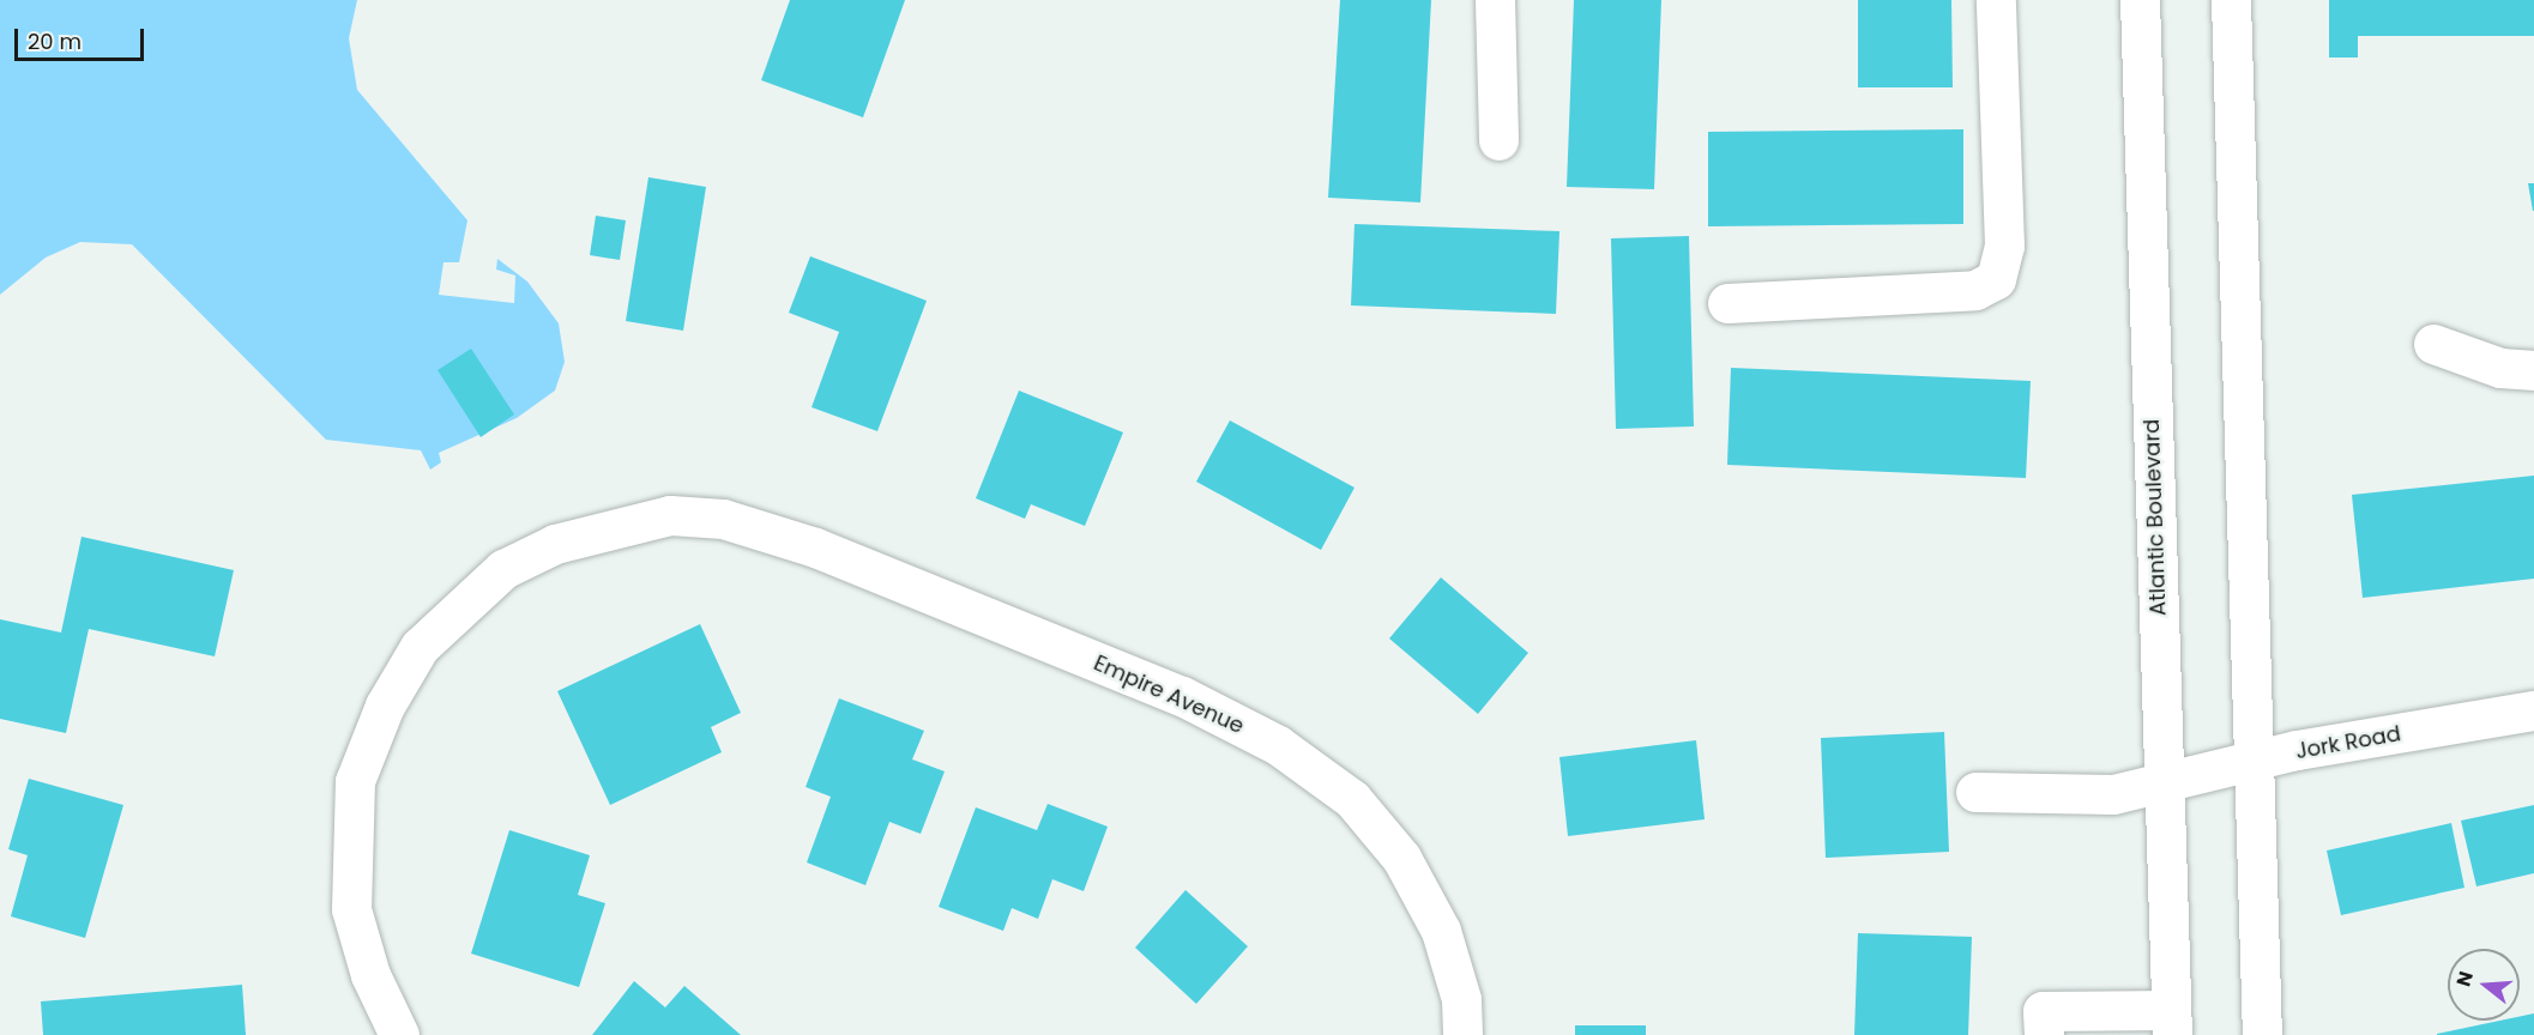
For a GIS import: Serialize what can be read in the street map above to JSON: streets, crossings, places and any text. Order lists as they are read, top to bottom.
{
  "streets": {
    "street": ["Atlantic Boulevard", "Empire Avenue", "Jork Road"]
  },
  "crossings": [
    ["Atlantic Boulevard", "Jork Road"]
  ],
  "scale_bar": "20 m",
  "north": "left"
}
